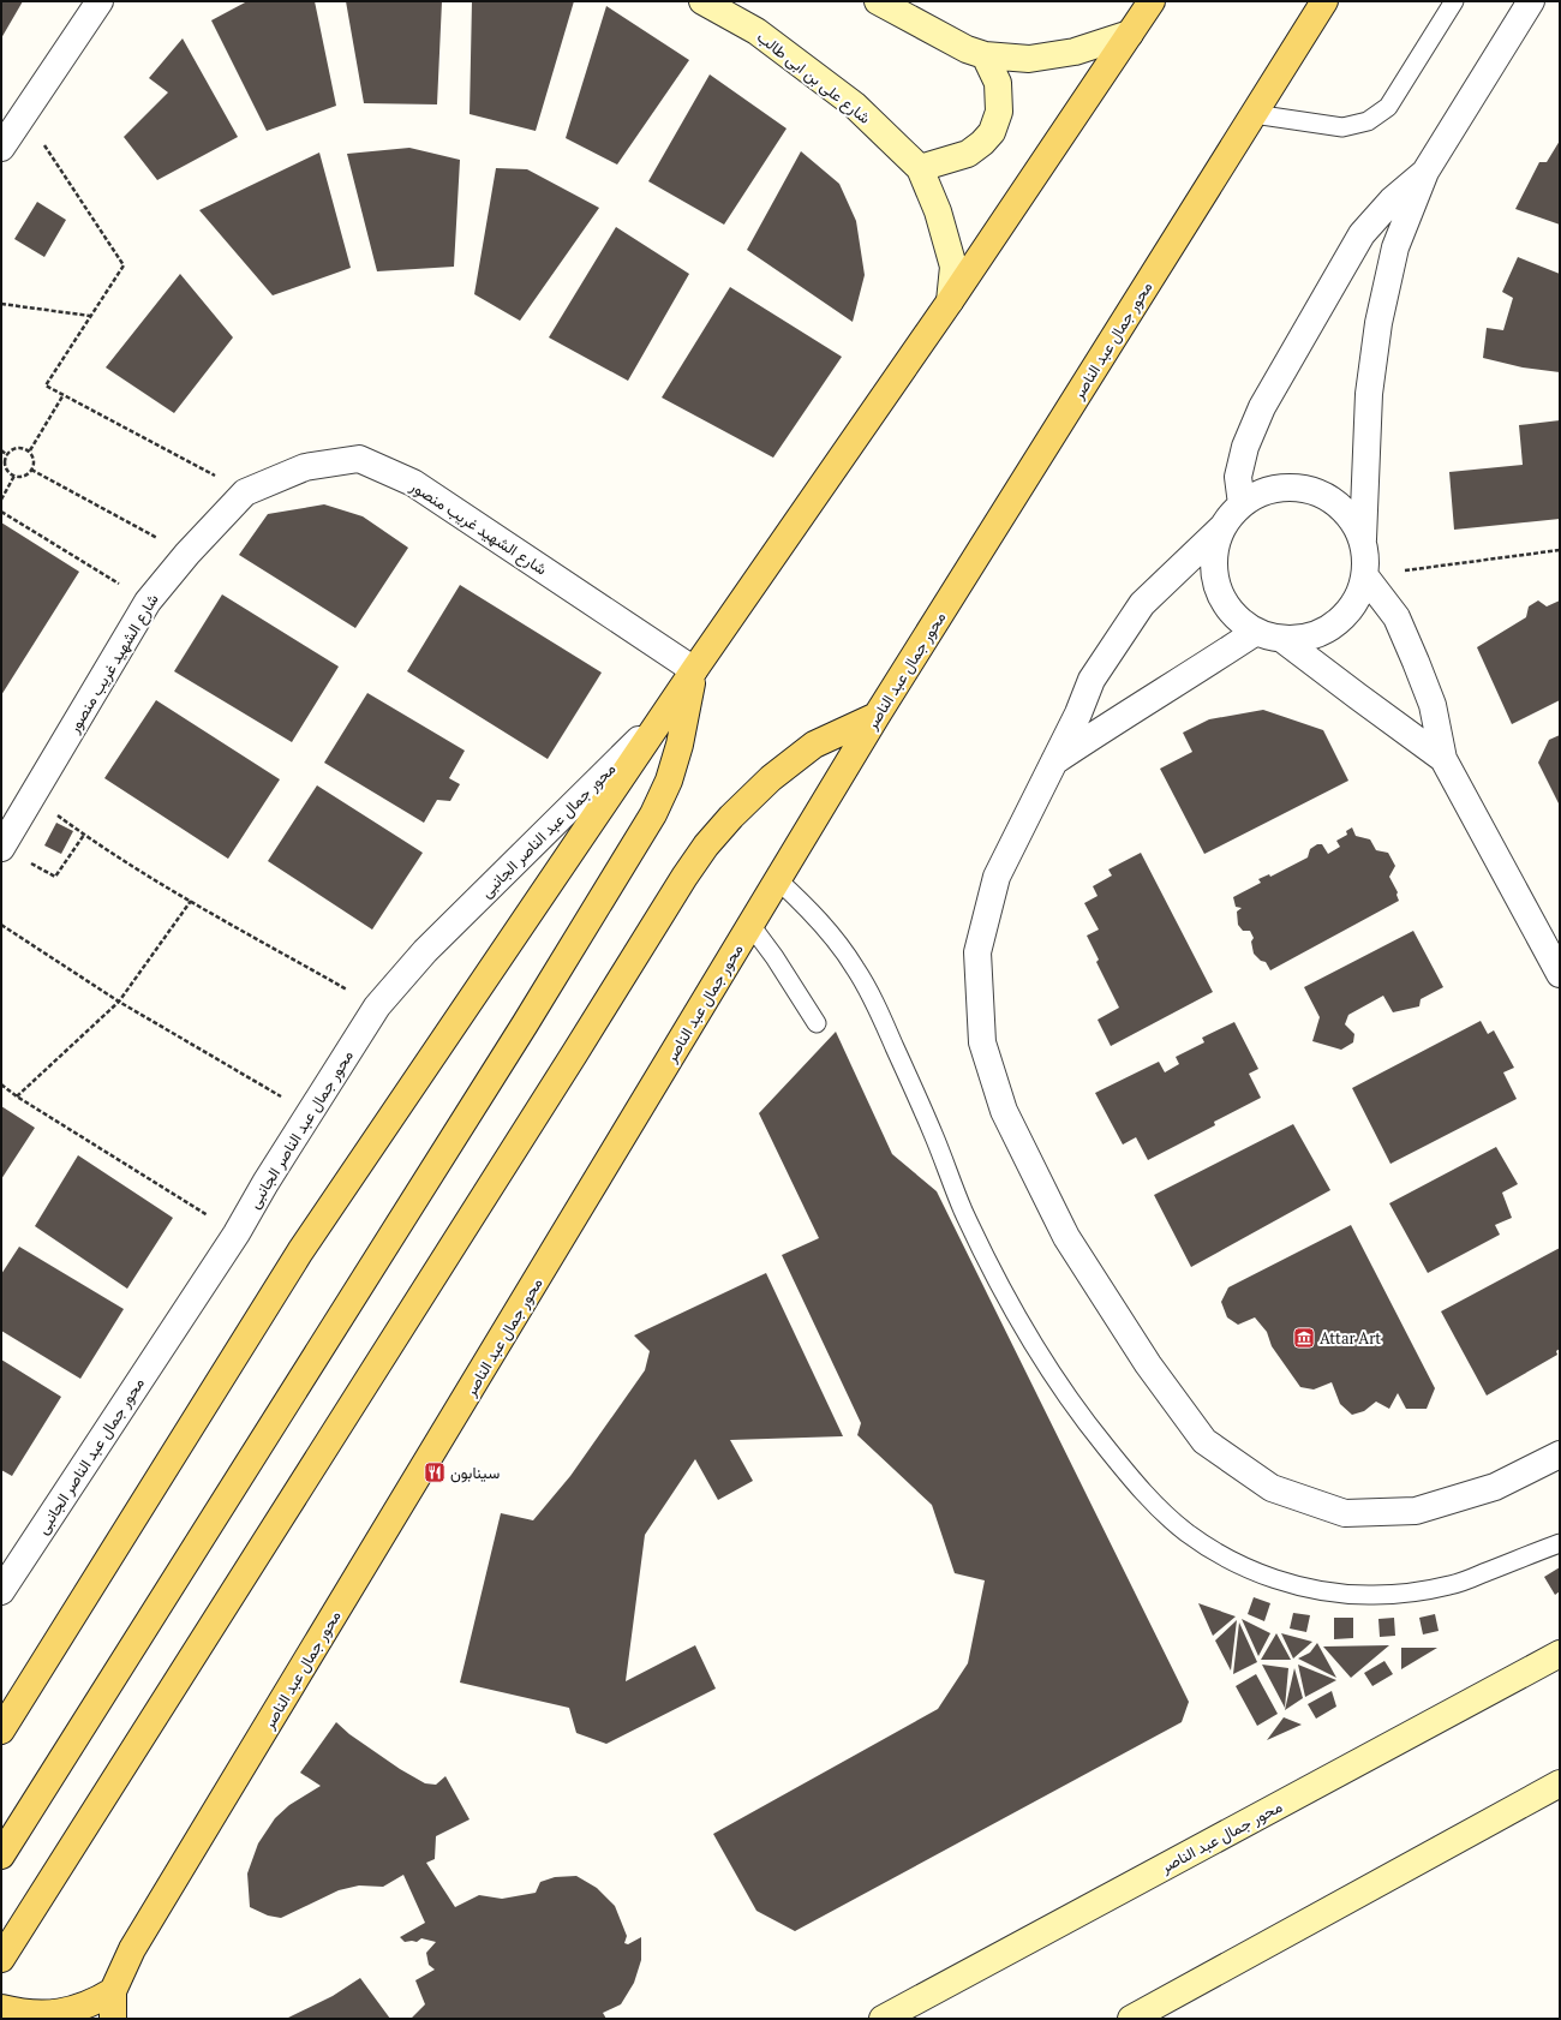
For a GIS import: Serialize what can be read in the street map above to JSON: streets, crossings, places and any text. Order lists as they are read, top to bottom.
{
  "streets": {
    "main road": ["شارع على بن ابى طالب", "محور جمال عبد الناصر"],
    "street": ["شارع الشهيد غريب منصور", "محور جمال عبد الناصر الجانبى"]
  },
  "places": {
    "museum": ["Attar Art"],
    "restaurant": ["سينابون"]
  }
}
